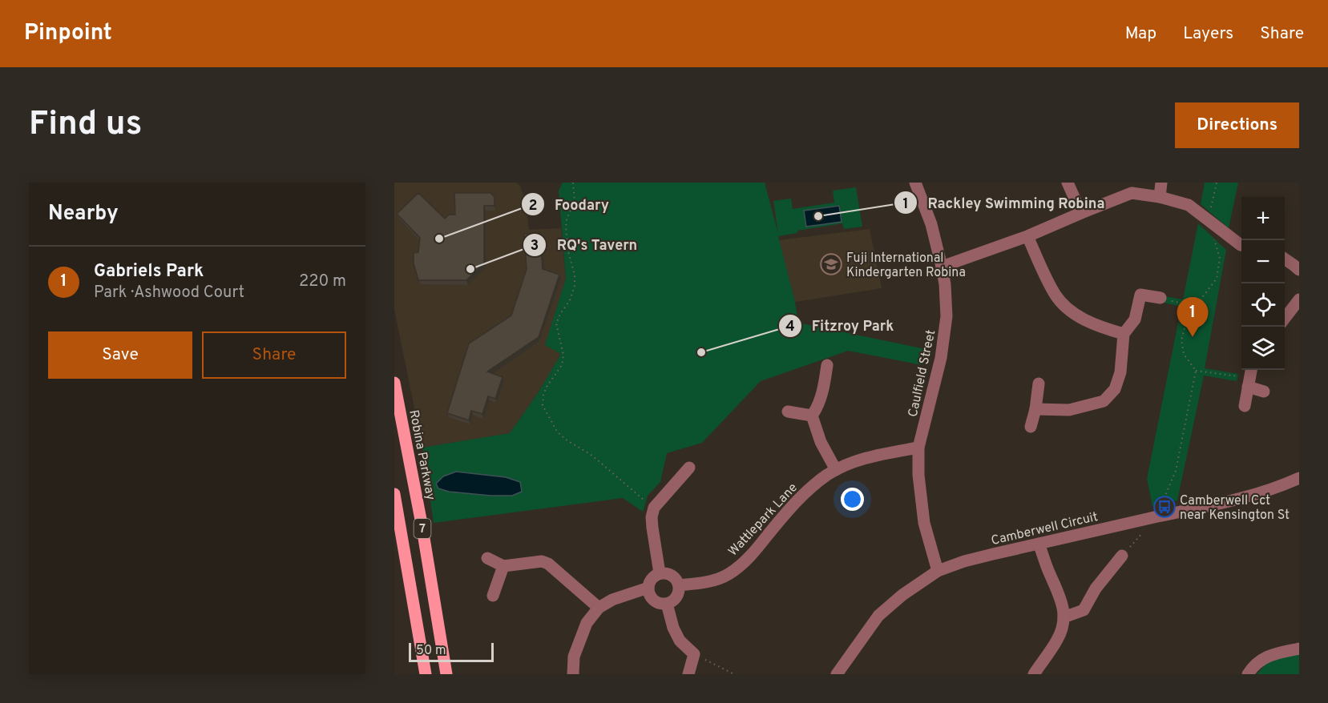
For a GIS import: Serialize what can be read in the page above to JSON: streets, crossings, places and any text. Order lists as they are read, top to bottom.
{
  "streets": {
    "main road": ["Robina Parkway", "7"],
    "street": ["Caulfield Street", "Wattlepark Lane", "Camberwell Circuit"]
  },
  "crossings": [
    ["Caulfield Street", "Wattlepark Lane"],
    ["Caulfield Street", "Camberwell Circuit"]
  ],
  "places": {
    "other": [
      "Rackley Swimming Robina",
      "Foodary",
      "RQ's Tavern",
      "Fitzroy Park"
    ],
    "school or university": ["Fuji International Kindergarten Robina"],
    "bus stop": ["Camberwell Cct near Kensington St"]
  },
  "scale_bar": "50 m",
  "page": {
    "header": "Pinpoint",
    "nav": ["Map", "Layers", "Share"],
    "buttons": [
      "Directions",
      ["Save", "Share"]
    ],
    "title": "Find us",
    "heading": "Nearby",
    "map_buttons": ["+", "−"],
    "list": [
      {
        "mark": "1",
        "name": "Gabriels Park",
        "note": "Park · Ashwood Court",
        "value": "220 m"
      }
    ],
    "pins": "1",
    "scale": "50 m"
  }
}
